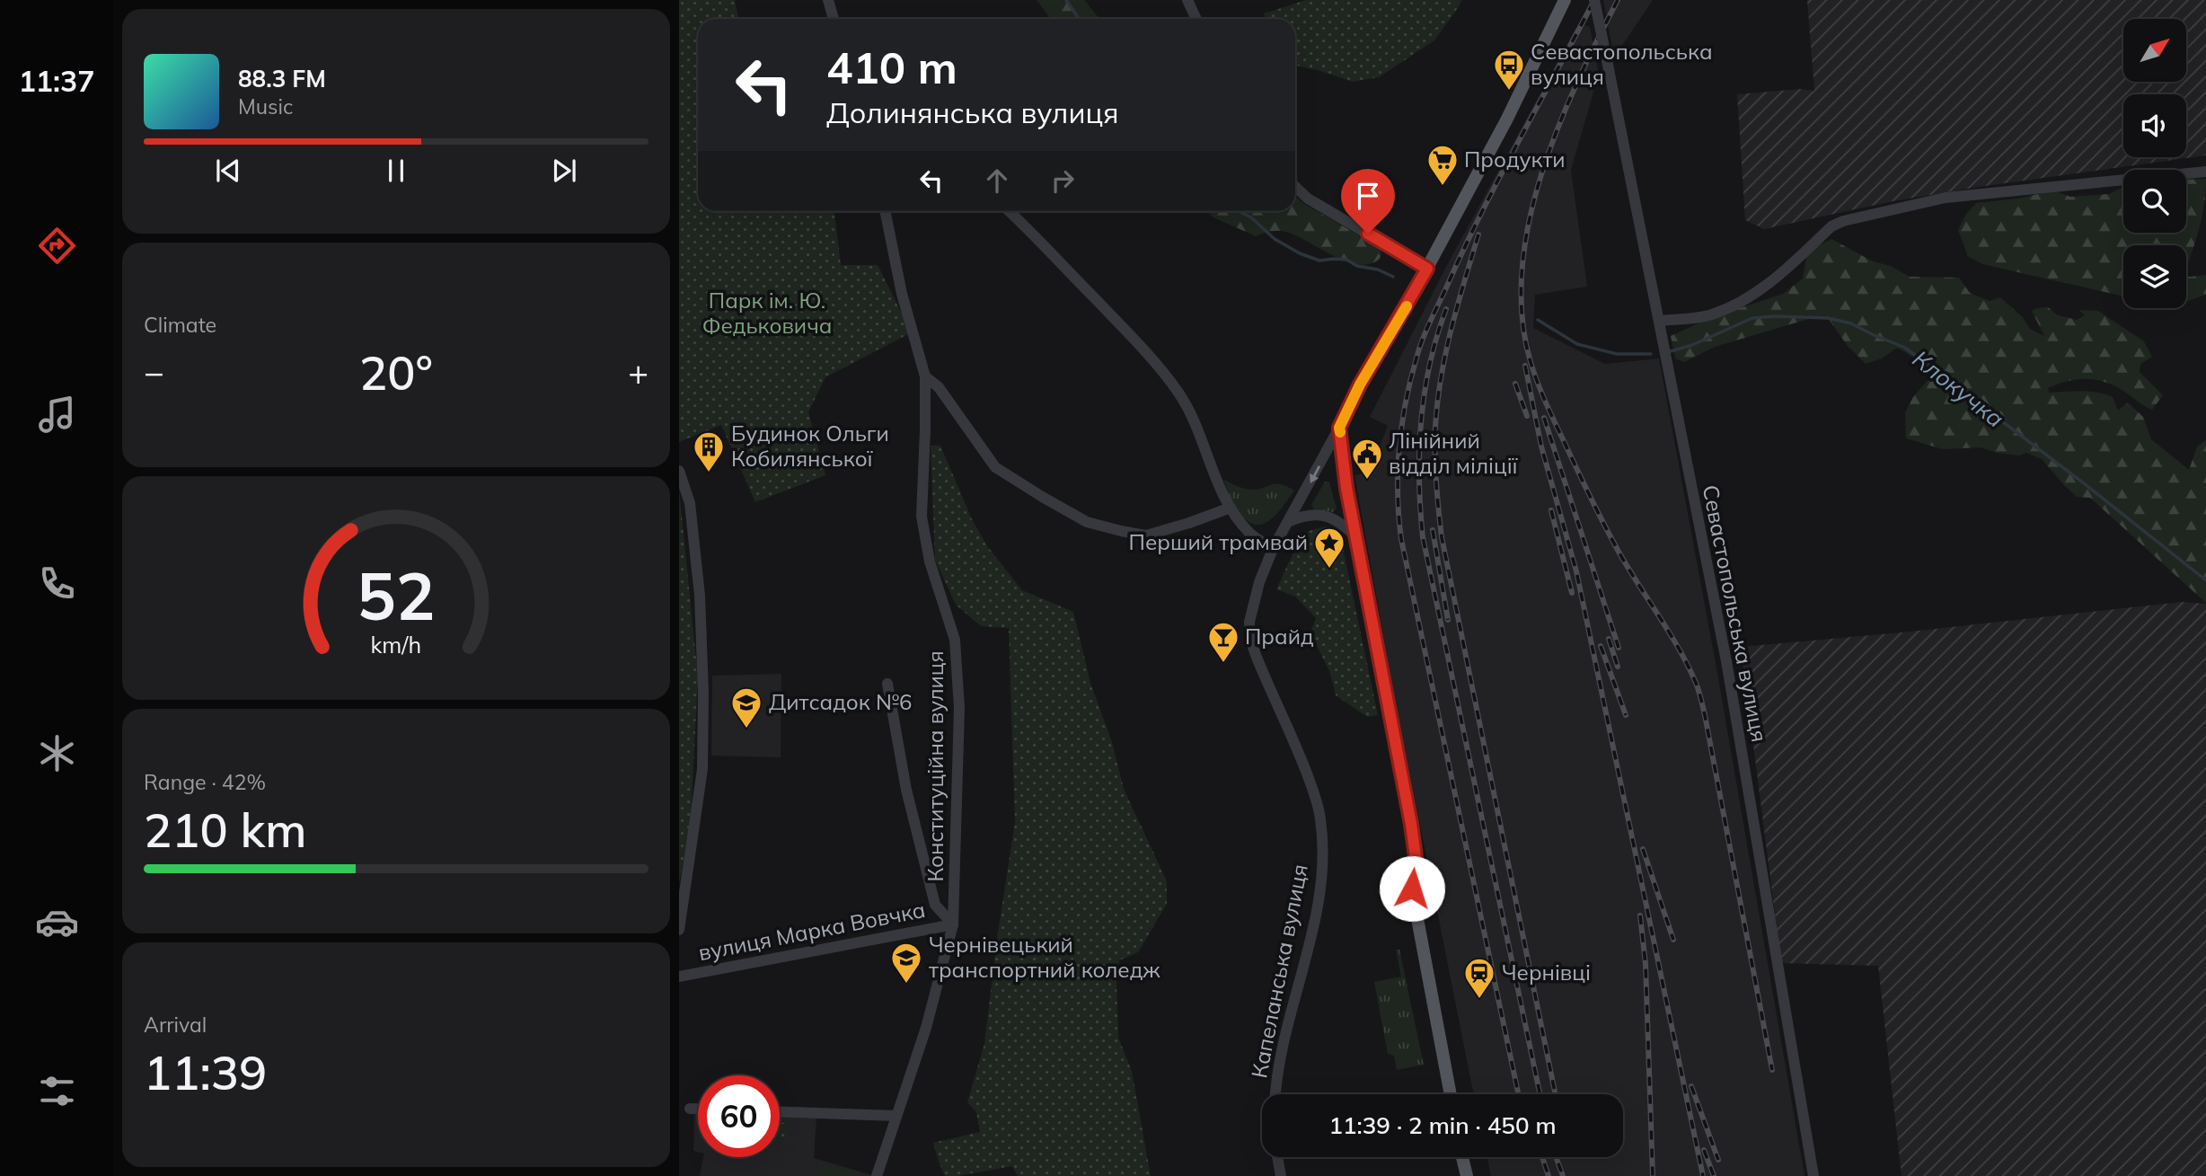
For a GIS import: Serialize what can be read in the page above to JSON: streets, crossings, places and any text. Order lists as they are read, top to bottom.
{
  "streets": {
    "street": [
      "Севастопольська вулиця",
      "Конституційна вулиця",
      "вулиця Марка Вовчка",
      "Капеланська вулиця"
    ]
  },
  "crossings": [
    ["Конституційна вулиця", "вулиця Марка Вовчка"]
  ],
  "water": ["Клокучка"],
  "parks": ["Парк ім. Ю. Федьковича"],
  "places": {
    "bus stop": ["Севастопольська вулиця"],
    "supermarket": ["Продукти"],
    "building": ["Будинок Ольги Кобилянської"],
    "public building": ["Лінійний відділ міліції"],
    "place": ["Перший трамвай"],
    "bar": ["Прайд"],
    "school or university": ["Дитсадок №6", "Чернівецький транспортний коледж"],
    "station": ["Чернівці"]
  },
  "north": "top right",
  "page": {
    "tabs": "11:37",
    "turn": ["410 m", "Долинянська вулиця"],
    "song": ["88.3 FM", "Music"],
    "tile": [
      "Climate",
      ["Range · 42%", "210 km"],
      ["Arrival", "11:39"]
    ],
    "heat": ["−", "20°", "+"],
    "limit": "60",
    "trip": "11:39 · 2 min · 450 m",
    "gauge": ["52", "km/h"]
  }
}
